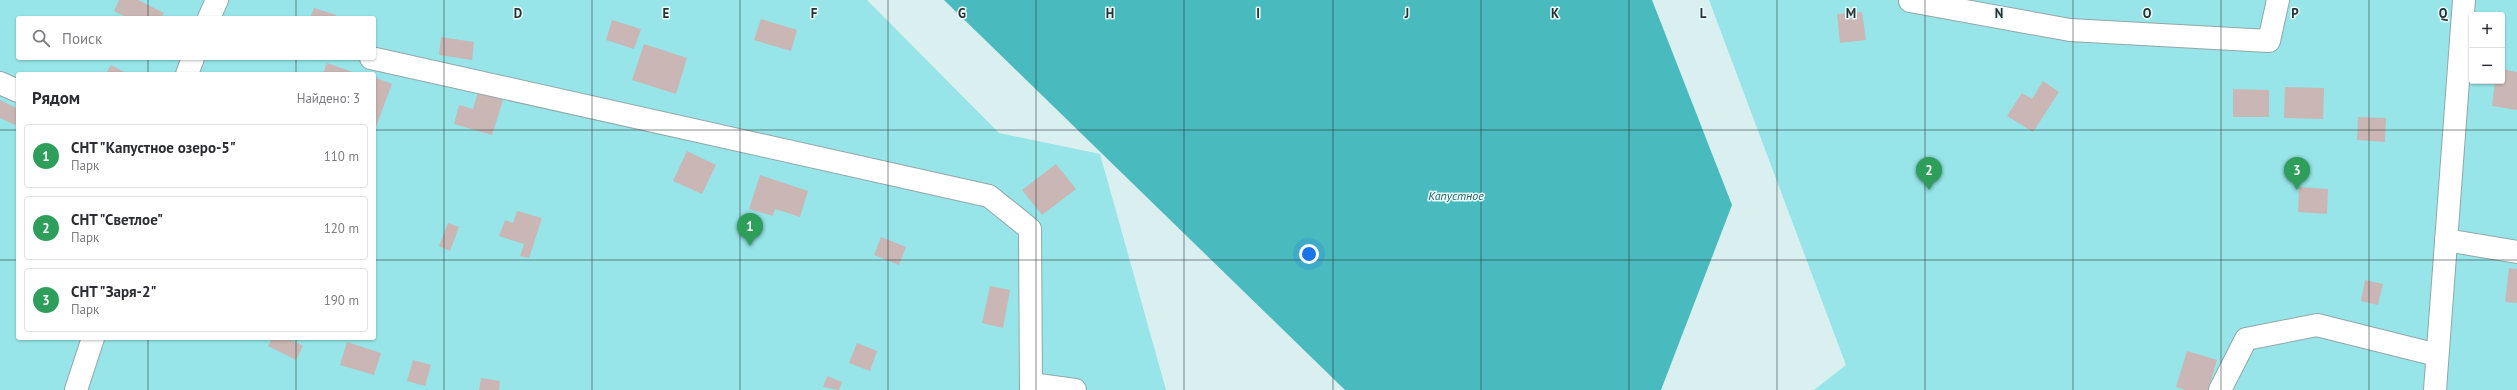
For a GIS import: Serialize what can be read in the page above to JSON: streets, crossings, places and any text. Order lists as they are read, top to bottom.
{
  "water": ["Капустное"],
  "page": {
    "map_buttons": ["+", "−"],
    "search": "Поиск",
    "heading": ["Рядом", "Найдено: 3"],
    "list": [
      {
        "mark": "1",
        "name": "СНТ \"Капустное озеро-5\"",
        "note": "Парк",
        "value": "110 m"
      },
      {
        "mark": "2",
        "name": "СНТ \"Светлое\"",
        "note": "Парк",
        "value": "120 m"
      },
      {
        "mark": "3",
        "name": "СНТ \"Заря-2\"",
        "note": "Парк",
        "value": "190 m"
      }
    ],
    "pins": ["2", "3", "1"]
  },
  "grid": {
    "columns": [
      "D",
      "E",
      "F",
      "G",
      "H",
      "I",
      "J",
      "K",
      "L",
      "M",
      "N",
      "O",
      "P",
      "Q"
    ]
  }
}
